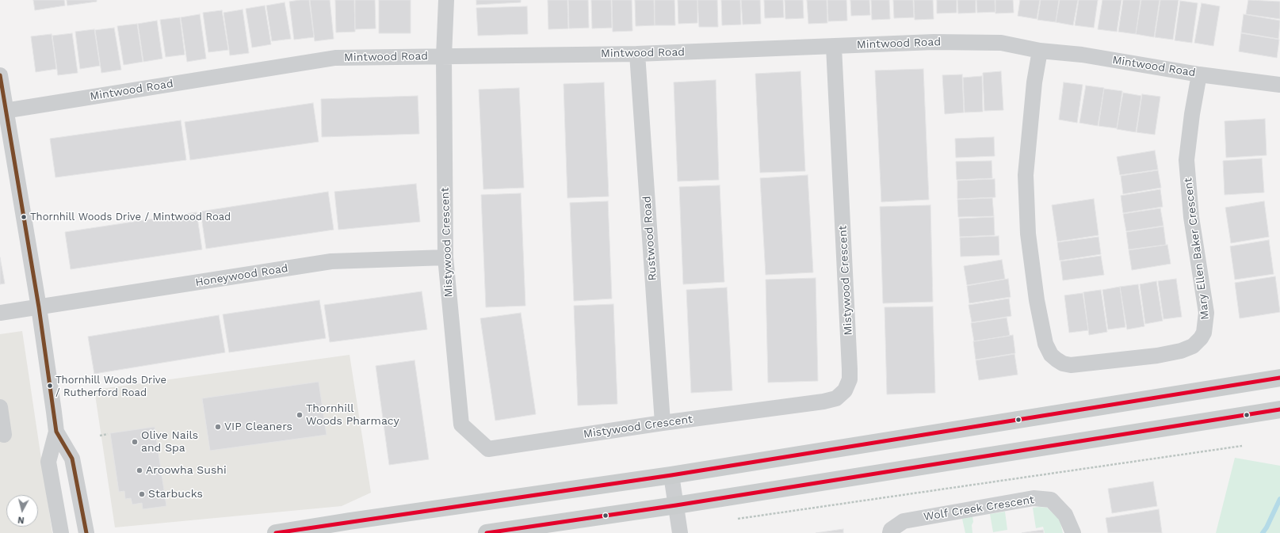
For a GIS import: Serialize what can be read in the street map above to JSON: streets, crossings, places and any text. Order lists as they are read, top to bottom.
{
  "streets": {
    "street": [
      "Mintwood Road",
      "Rustwood Road",
      "Mistywood Crescent",
      "Mary Ellen Baker Crescent",
      "Honeywood Road",
      "Wolf Creek Crescent"
    ]
  },
  "crossings": [
    ["Mintwood Road", "Rustwood Road"],
    ["Mintwood Road", "Mistywood Crescent"],
    ["Mintwood Road", "Mary Ellen Baker Crescent"],
    ["Rustwood Road", "Mistywood Crescent"],
    ["Mistywood Crescent", "Honeywood Road"]
  ],
  "places": [
    "Thornhill Woods Drive / Mintwood Road",
    "Thornhill Woods Drive / Rutherford Road",
    "Thornhill Woods Pharmacy",
    "VIP Cleaners",
    "Olive Nails and Spa",
    "Aroowha Sushi",
    "Starbucks"
  ],
  "north": "bottom"
}
